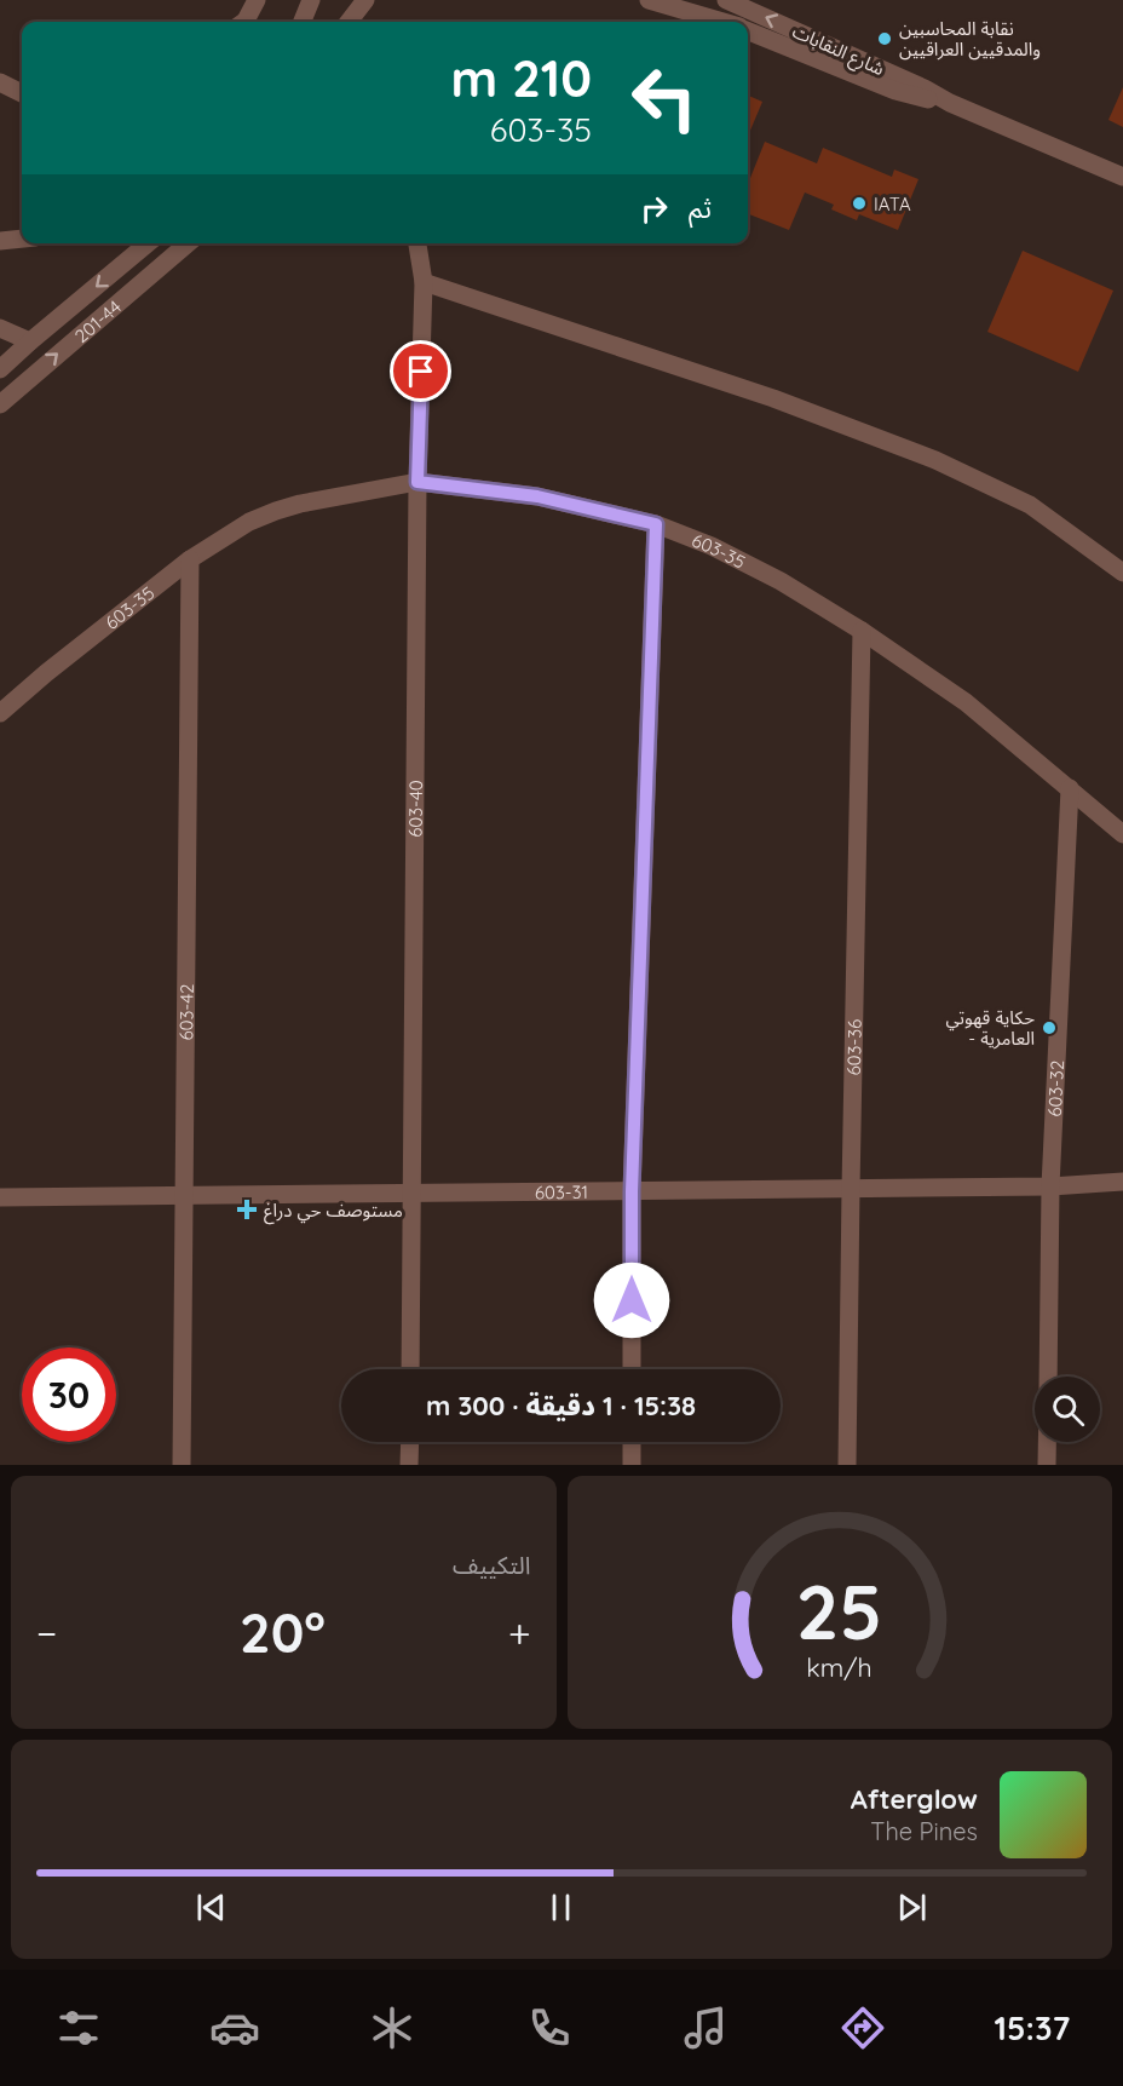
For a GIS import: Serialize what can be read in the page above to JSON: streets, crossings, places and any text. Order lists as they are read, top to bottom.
{
  "streets": {
    "street": [
      "شارع النقابات",
      "201-44",
      "603-35",
      "603-40",
      "603-42",
      "603-36",
      "603-32",
      "603-31"
    ]
  },
  "crossings": [
    ["603-35", "603-40"],
    ["603-35", "603-42"],
    ["603-35", "603-36"],
    ["603-35", "603-32"],
    ["603-40", "603-31"],
    ["603-42", "603-31"],
    ["603-36", "603-31"],
    ["603-32", "603-31"]
  ],
  "places": {
    "other": ["نقابة المحاسبين والمدقيين العراقيين", "IATA", "حكاية قهوتي - العامرية"],
    "health": ["مستوصف حي دراغ"]
  },
  "page": {
    "turn": ["210 m", "603-35"],
    "then": "ثم",
    "limit": "30",
    "trip": "15:38 · 1 دقيقة · 300 m",
    "tile": "التكييف",
    "heat": ["−", "20°", "+"],
    "song": ["Afterglow", "The Pines"],
    "tabs": "15:37",
    "gauge": ["25", "km/h"]
  }
}
